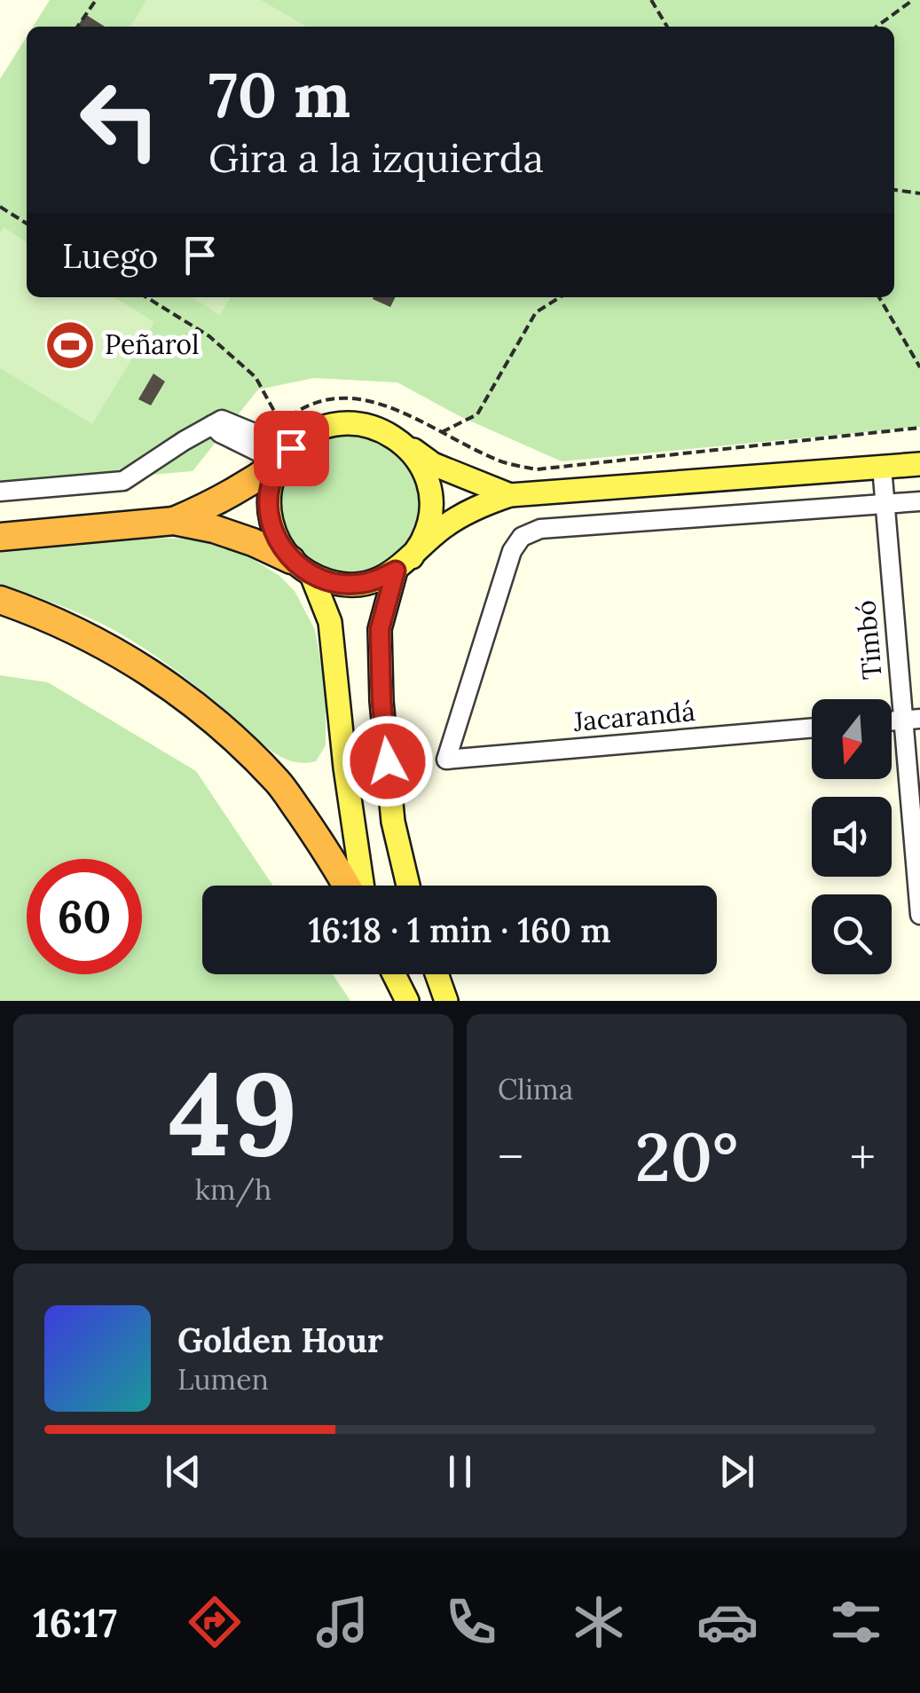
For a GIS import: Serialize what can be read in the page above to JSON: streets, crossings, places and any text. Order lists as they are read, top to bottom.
{
  "streets": {
    "street": ["Timbó", "Jacarandá"]
  },
  "crossings": [
    ["Timbó", "Jacarandá"]
  ],
  "places": {
    "sports": ["Peñarol"]
  },
  "north": "bottom",
  "page": {
    "turn": ["70 m", "Gira a la izquierda"],
    "then": "Luego",
    "limit": "60",
    "trip": "16:18 · 1 min · 160 m",
    "tile": [
      ["49", "km/h"],
      "Clima"
    ],
    "heat": ["−", "20°", "+"],
    "song": ["Golden Hour", "Lumen"],
    "tabs": "16:17"
  }
}
